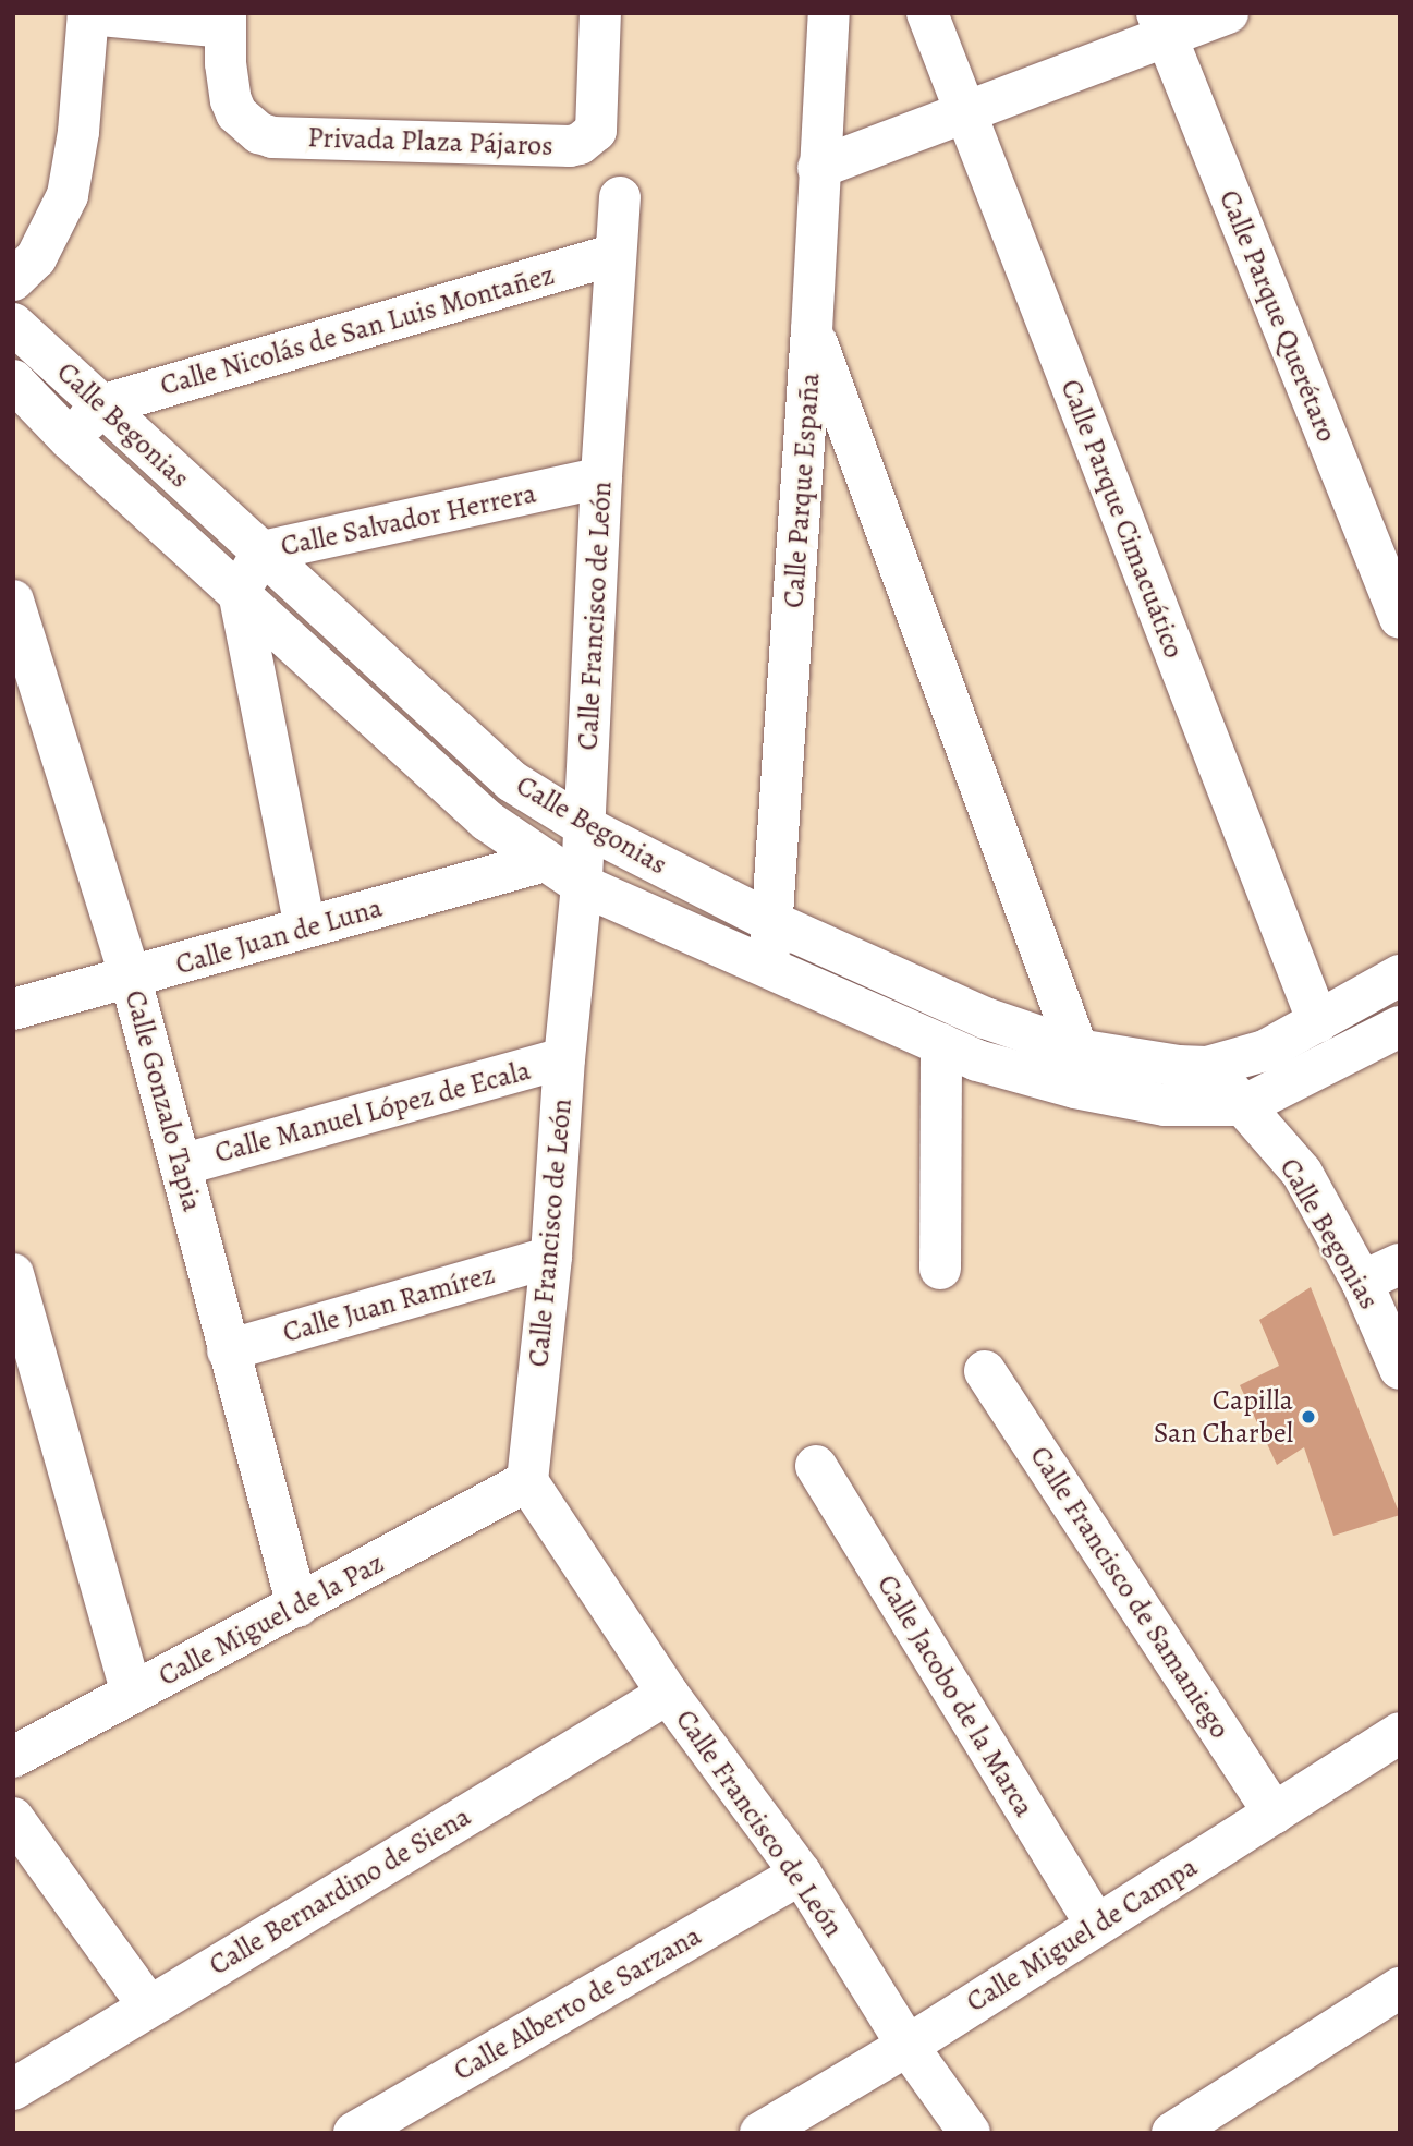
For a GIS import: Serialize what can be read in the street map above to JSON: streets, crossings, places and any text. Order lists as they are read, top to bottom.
{
  "streets": {
    "street": [
      "Privada Plaza Pájaros",
      "Calle Parque Querétaro",
      "Calle Nicolás de San Luis Montañez",
      "Calle Begonias",
      "Calle Parque España",
      "Calle Parque Cimacuático",
      "Calle Salvador Herrera",
      "Calle Francisco de León",
      "Calle Juan de Luna",
      "Calle Gonzalo Tapia",
      "Calle Manuel López de Ecala",
      "Calle Juan Ramírez",
      "Calle Francisco de Samaniego",
      "Calle Miguel de la Paz",
      "Calle Jacobo de la Marca",
      "Calle Bernardino de Siena",
      "Calle Miguel de Campa",
      "Calle Alberto de Sarzana"
    ]
  },
  "crossings": [
    ["Calle Nicolás de San Luis Montañez", "Calle Begonias"],
    ["Calle Nicolás de San Luis Montañez", "Calle Francisco de León"],
    ["Calle Begonias", "Calle Parque España"],
    ["Calle Begonias", "Calle Salvador Herrera"],
    ["Calle Begonias", "Calle Francisco de León"],
    ["Calle Begonias", "Calle Juan de Luna"],
    ["Calle Salvador Herrera", "Calle Francisco de León"],
    ["Calle Francisco de León", "Calle Manuel López de Ecala"],
    ["Calle Francisco de León", "Calle Juan Ramírez"],
    ["Calle Francisco de León", "Calle Miguel de la Paz"],
    ["Calle Francisco de León", "Calle Bernardino de Siena"],
    ["Calle Francisco de León", "Calle Miguel de Campa"],
    ["Calle Francisco de León", "Calle Alberto de Sarzana"],
    ["Calle Juan de Luna", "Calle Gonzalo Tapia"],
    ["Calle Gonzalo Tapia", "Calle Manuel López de Ecala"],
    ["Calle Gonzalo Tapia", "Calle Juan Ramírez"],
    ["Calle Gonzalo Tapia", "Calle Miguel de la Paz"],
    ["Calle Francisco de Samaniego", "Calle Miguel de Campa"],
    ["Calle Jacobo de la Marca", "Calle Miguel de Campa"]
  ],
  "places": ["Capilla San Charbel"]
}
